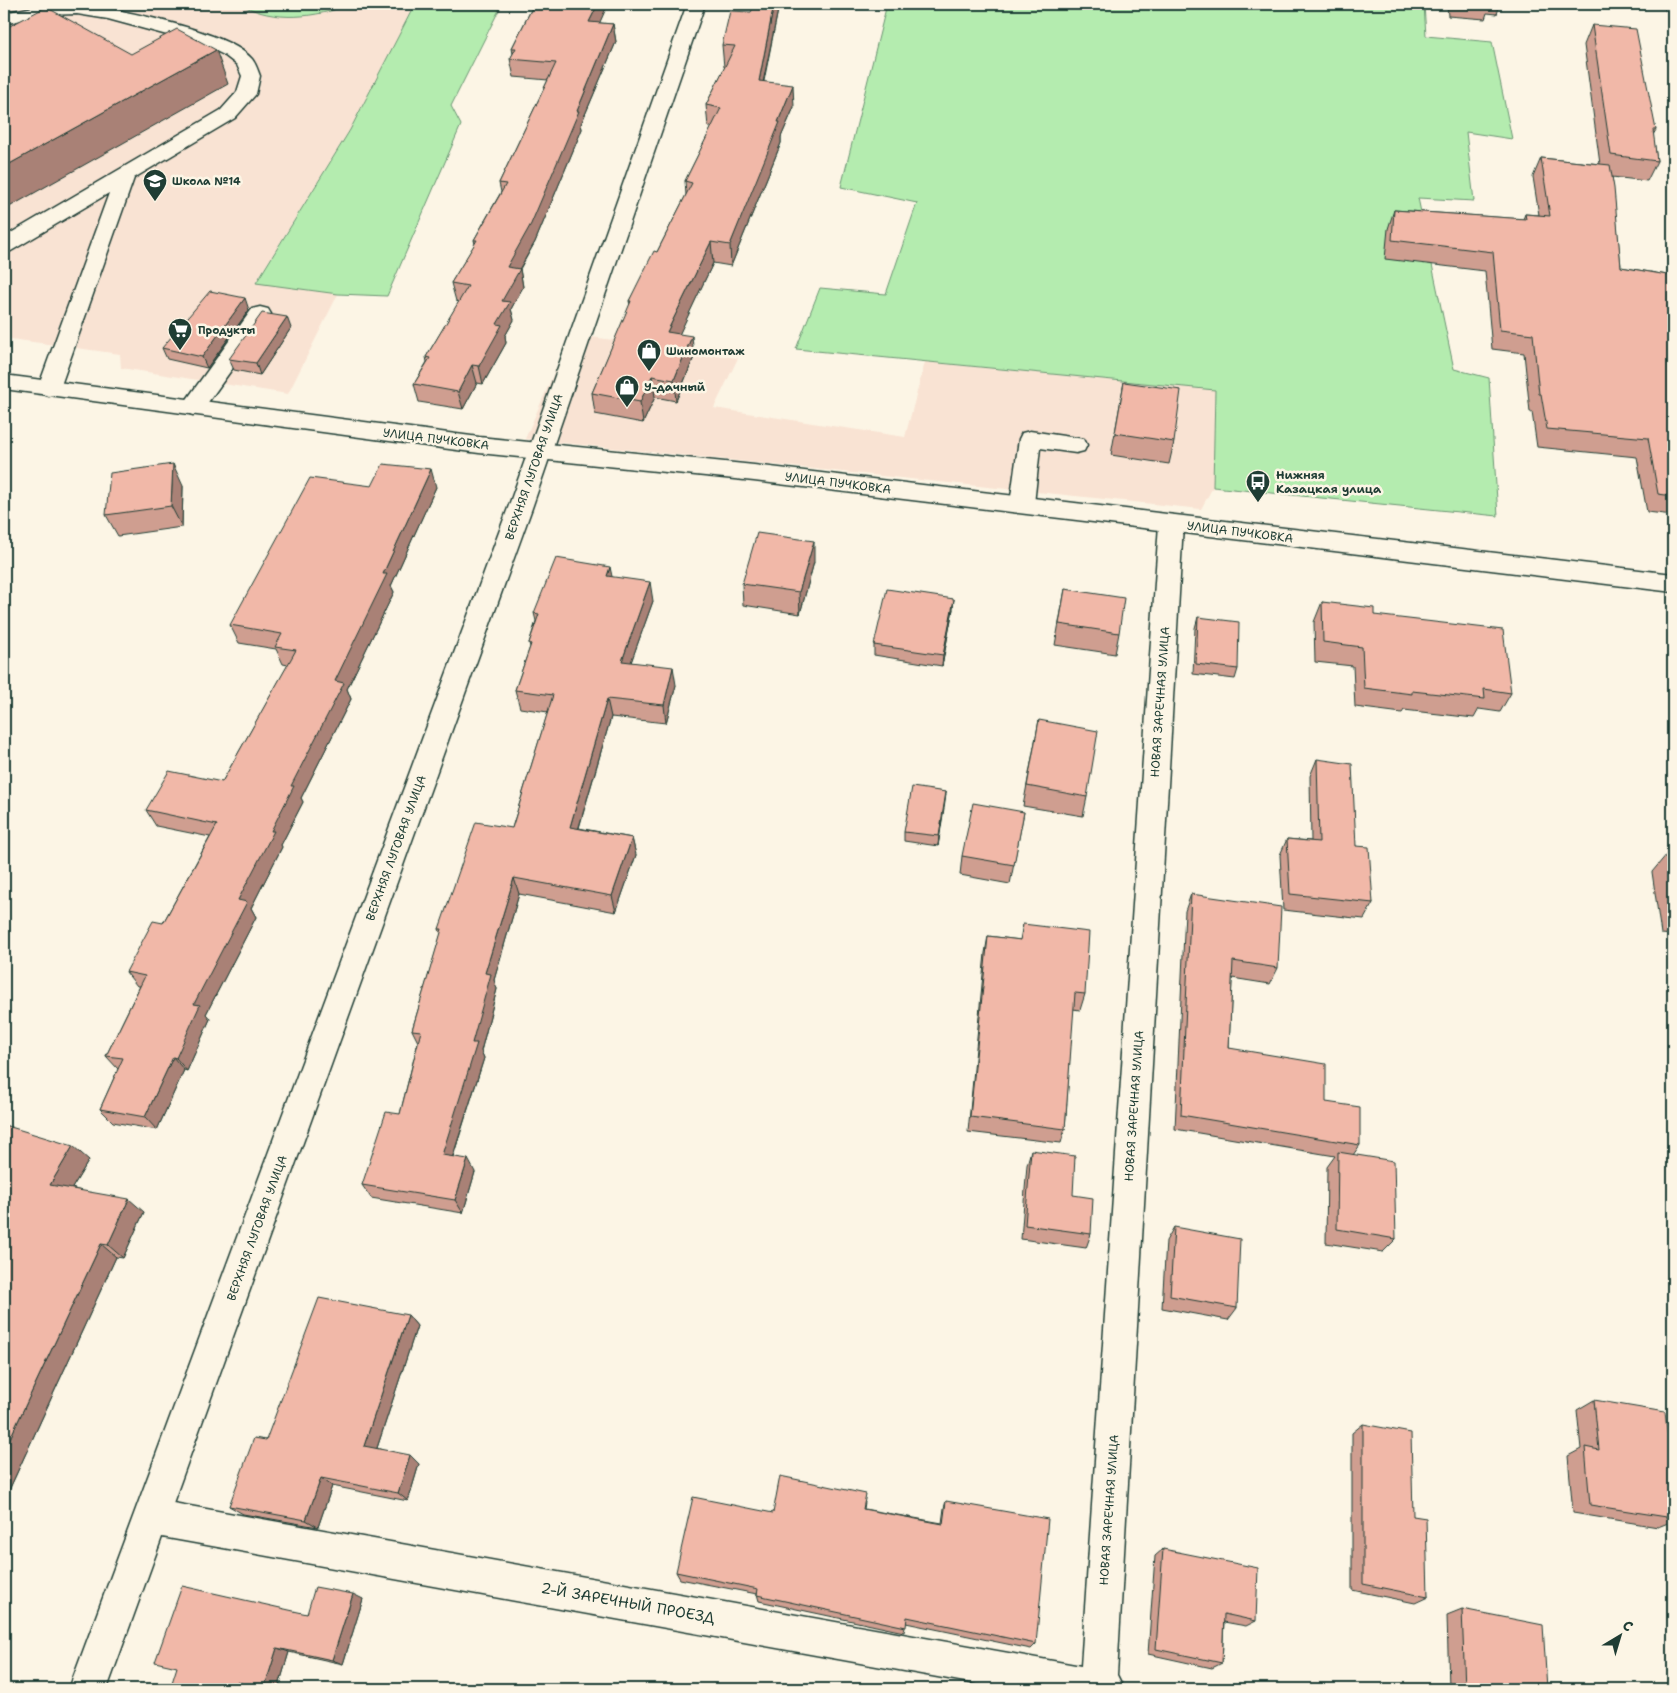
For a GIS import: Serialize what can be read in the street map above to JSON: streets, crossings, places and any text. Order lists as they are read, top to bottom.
{
  "streets": {
    "street": [
      "УЛИЦА ПУЧКОВКА",
      "ВЕРХНЯЯ ЛУГОВАЯ УЛИЦА",
      "НОВАЯ ЗАРЕЧНАЯ УЛИЦА",
      "2-Й ЗАРЕЧНЫЙ ПРОЕЗД"
    ]
  },
  "crossings": [
    ["УЛИЦА ПУЧКОВКА", "ВЕРХНЯЯ ЛУГОВАЯ УЛИЦА"],
    ["УЛИЦА ПУЧКОВКА", "НОВАЯ ЗАРЕЧНАЯ УЛИЦА"],
    ["ВЕРХНЯЯ ЛУГОВАЯ УЛИЦА", "2-Й ЗАРЕЧНЫЙ ПРОЕЗД"],
    ["НОВАЯ ЗАРЕЧНАЯ УЛИЦА", "2-Й ЗАРЕЧНЫЙ ПРОЕЗД"]
  ],
  "places": {
    "school or university": ["Школа №14"],
    "supermarket": ["Продукты"],
    "shop": ["Шиномонтаж", "У-дачный"],
    "bus stop": ["Нижняя Казацкая улица"]
  },
  "north": "top right"
}
